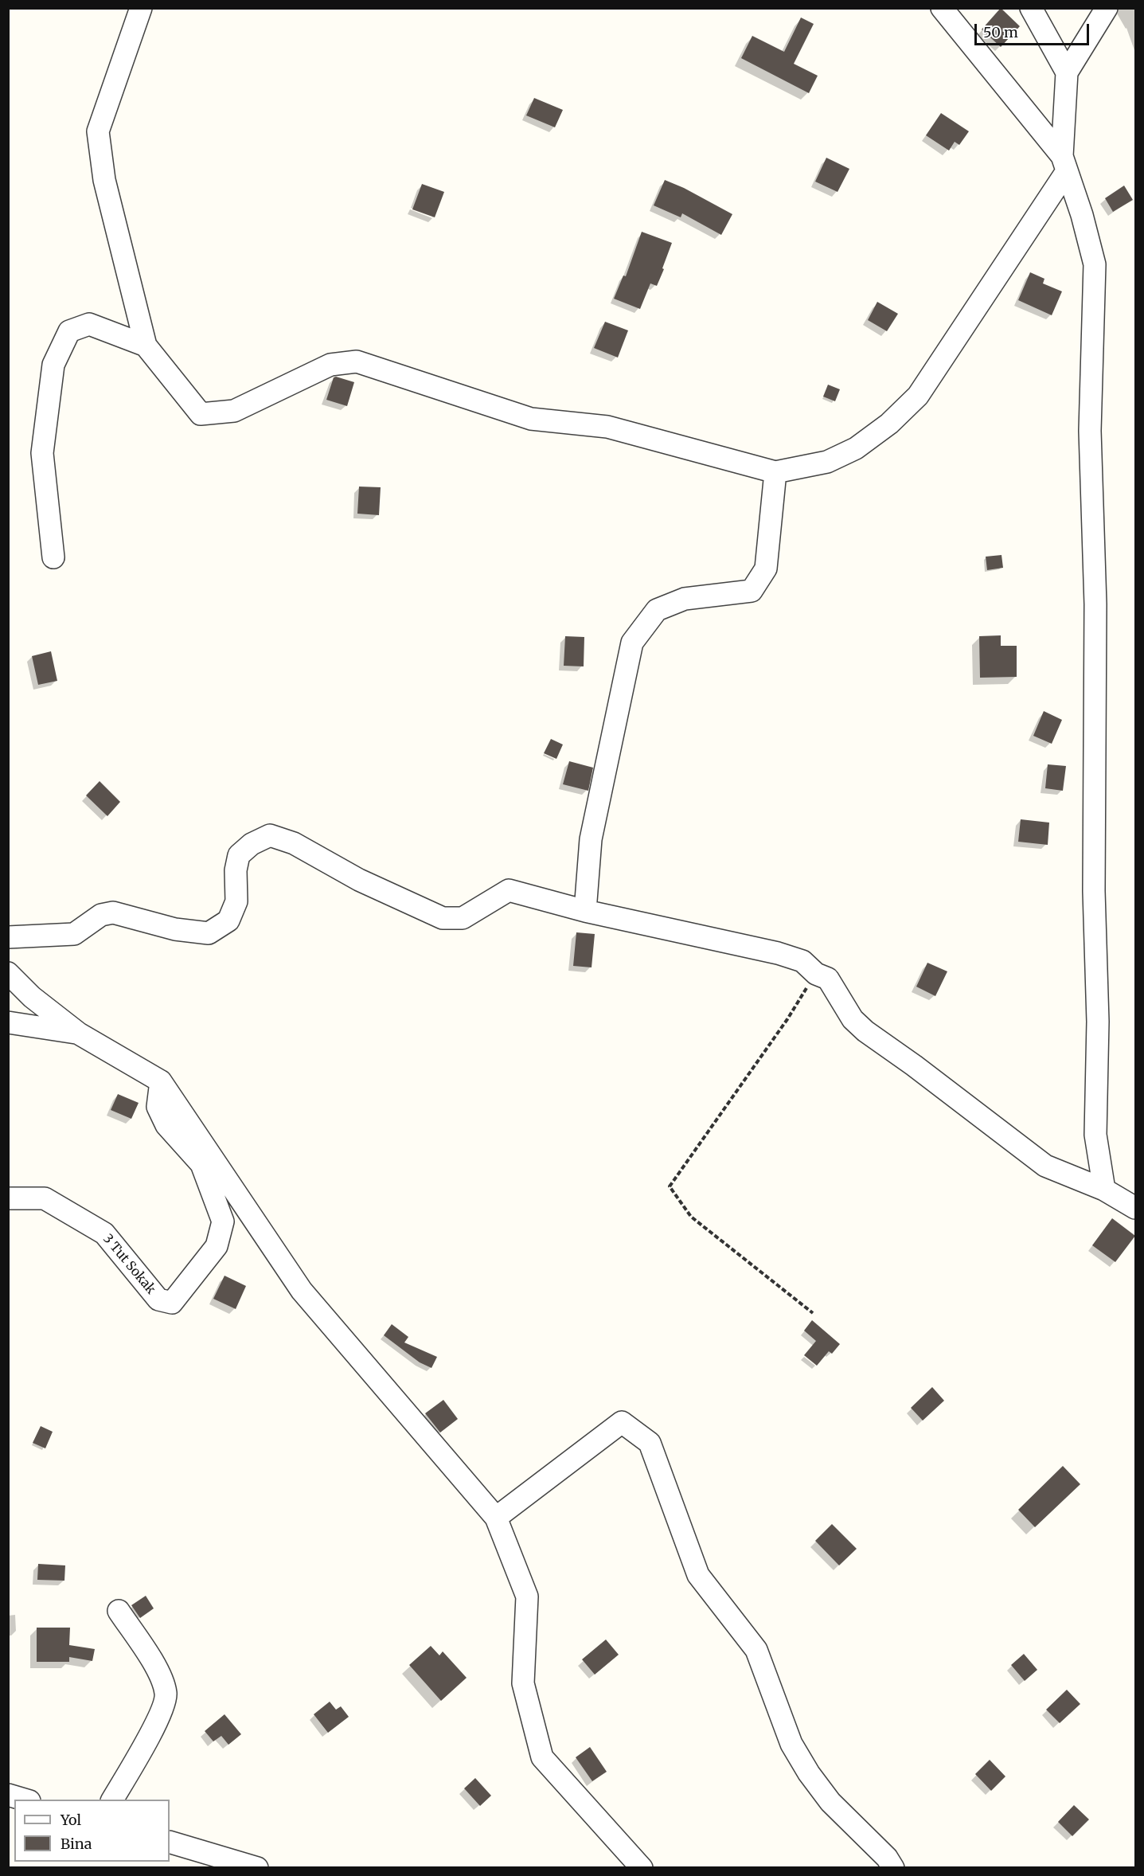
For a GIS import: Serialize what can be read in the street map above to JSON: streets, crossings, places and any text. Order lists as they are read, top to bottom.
{
  "streets": {
    "street": ["3 Tut Sokak"]
  },
  "legend": ["Yol", "Bina"],
  "scale_bar": "50 m"
}
